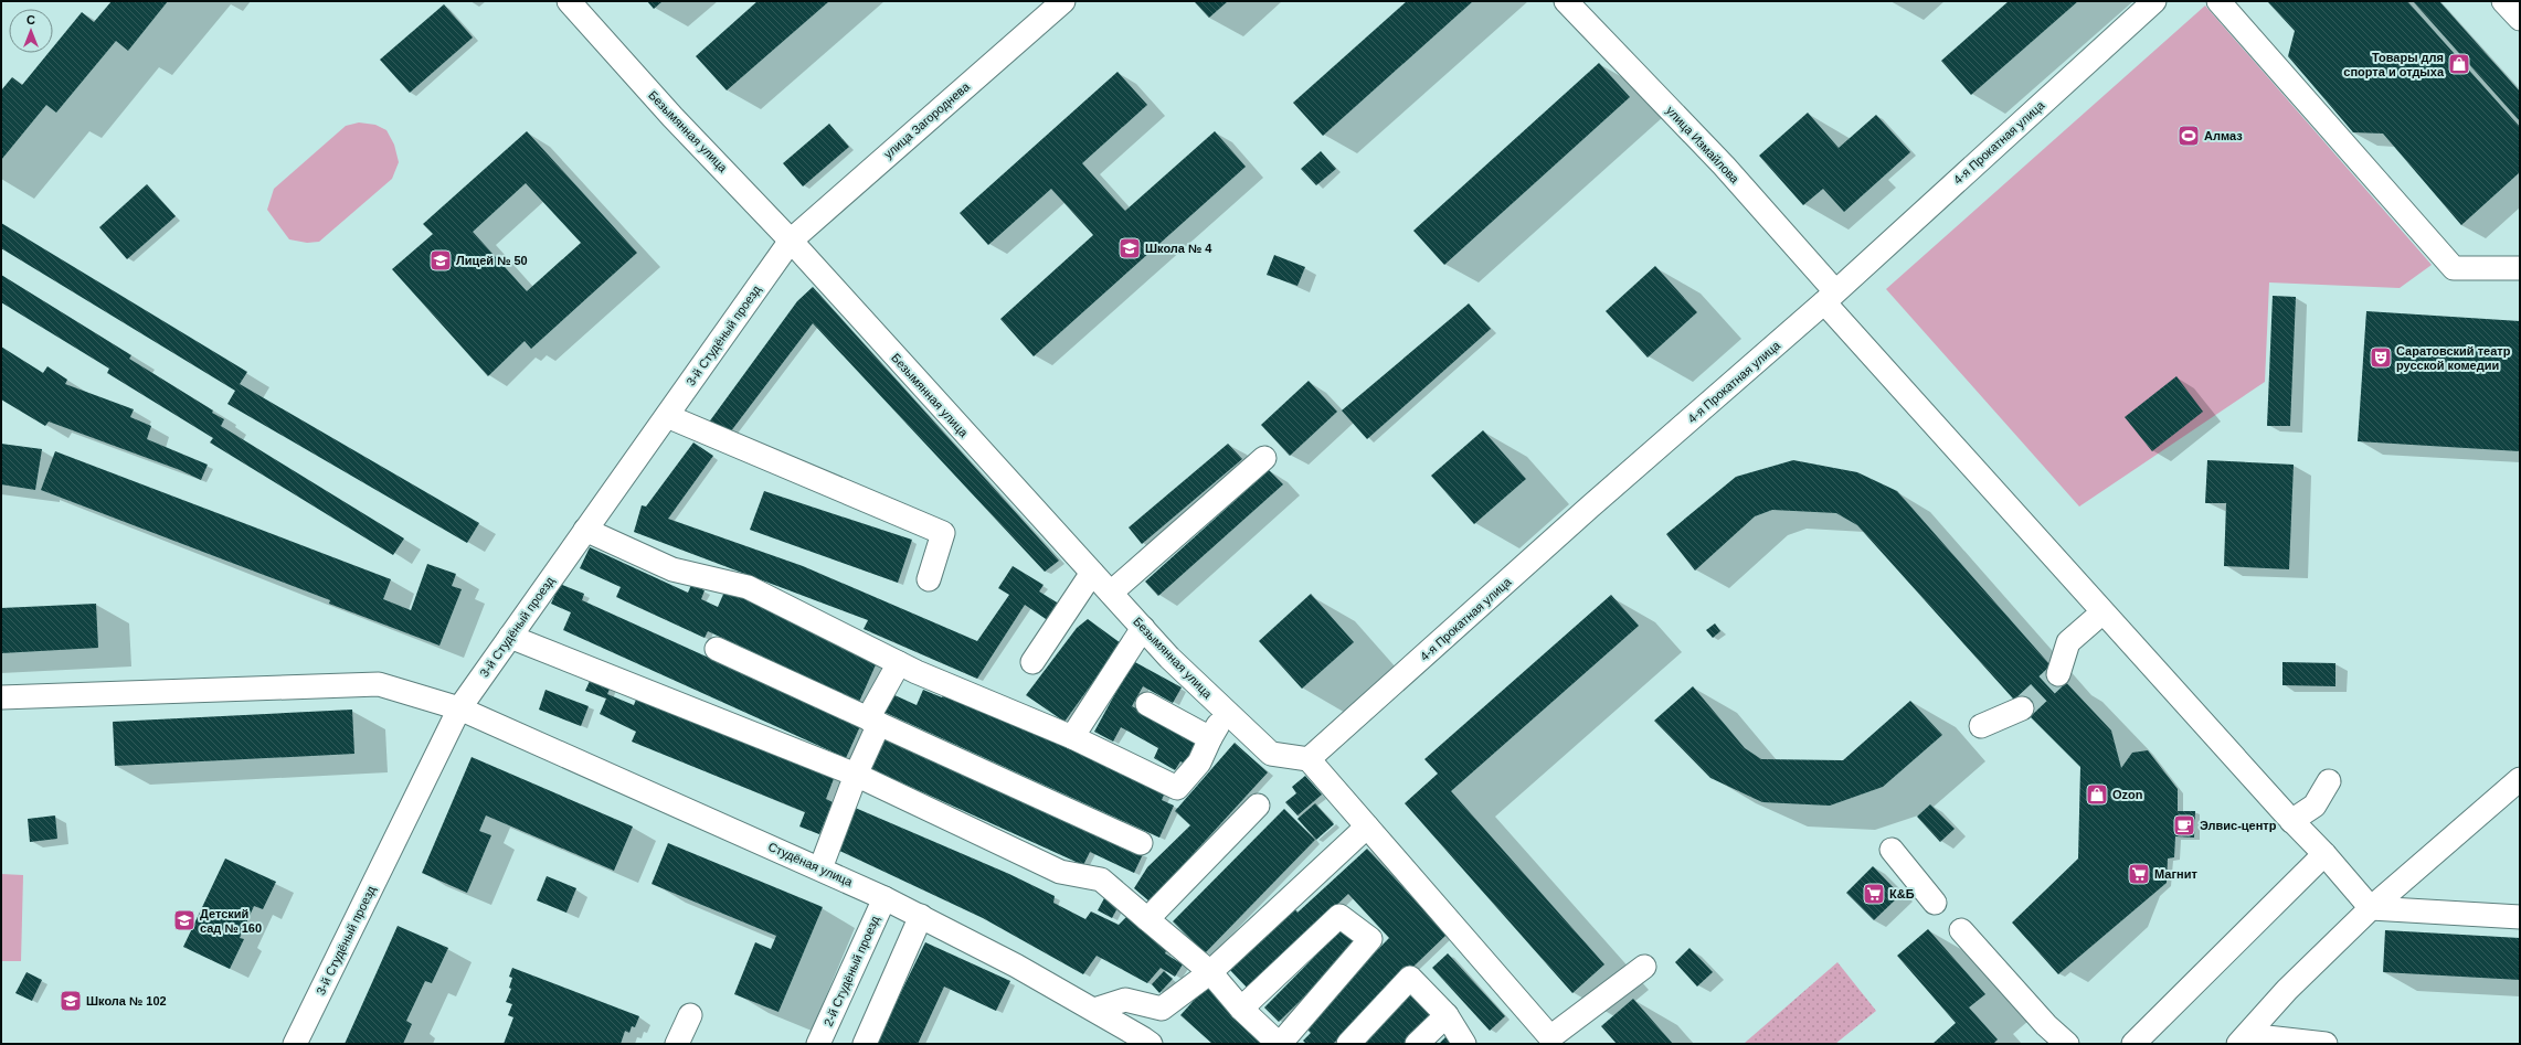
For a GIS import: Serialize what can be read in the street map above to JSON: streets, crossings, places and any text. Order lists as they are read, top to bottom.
{
  "streets": {
    "street": [
      "улица Загороднева",
      "Безымянная улица",
      "4-я Прокатная улица",
      "улица Измайлова",
      "3-й Студёный проезд",
      "Студёная улица",
      "2-й Студёный проезд"
    ]
  },
  "crossings": [
    ["улица Загороднева", "Безымянная улица"],
    ["улица Загороднева", "3-й Студёный проезд"],
    ["Безымянная улица", "4-я Прокатная улица"],
    ["Безымянная улица", "3-й Студёный проезд"],
    ["4-я Прокатная улица", "улица Измайлова"],
    ["3-й Студёный проезд", "Студёная улица"],
    ["Студёная улица", "2-й Студёный проезд"]
  ],
  "places": {
    "shop": ["Товары для спорта и отдыха", "Ozon"],
    "sports": ["Алмаз"],
    "school or university": [
      "Школа № 4",
      "Лицей № 50",
      "Детский сад № 160",
      "Школа № 102"
    ],
    "theatre": ["Саратовский театр русской комедии"],
    "cafe": ["Элвис-центр"],
    "supermarket": ["Магнит", "К&Б"]
  },
  "north": "top"
}
